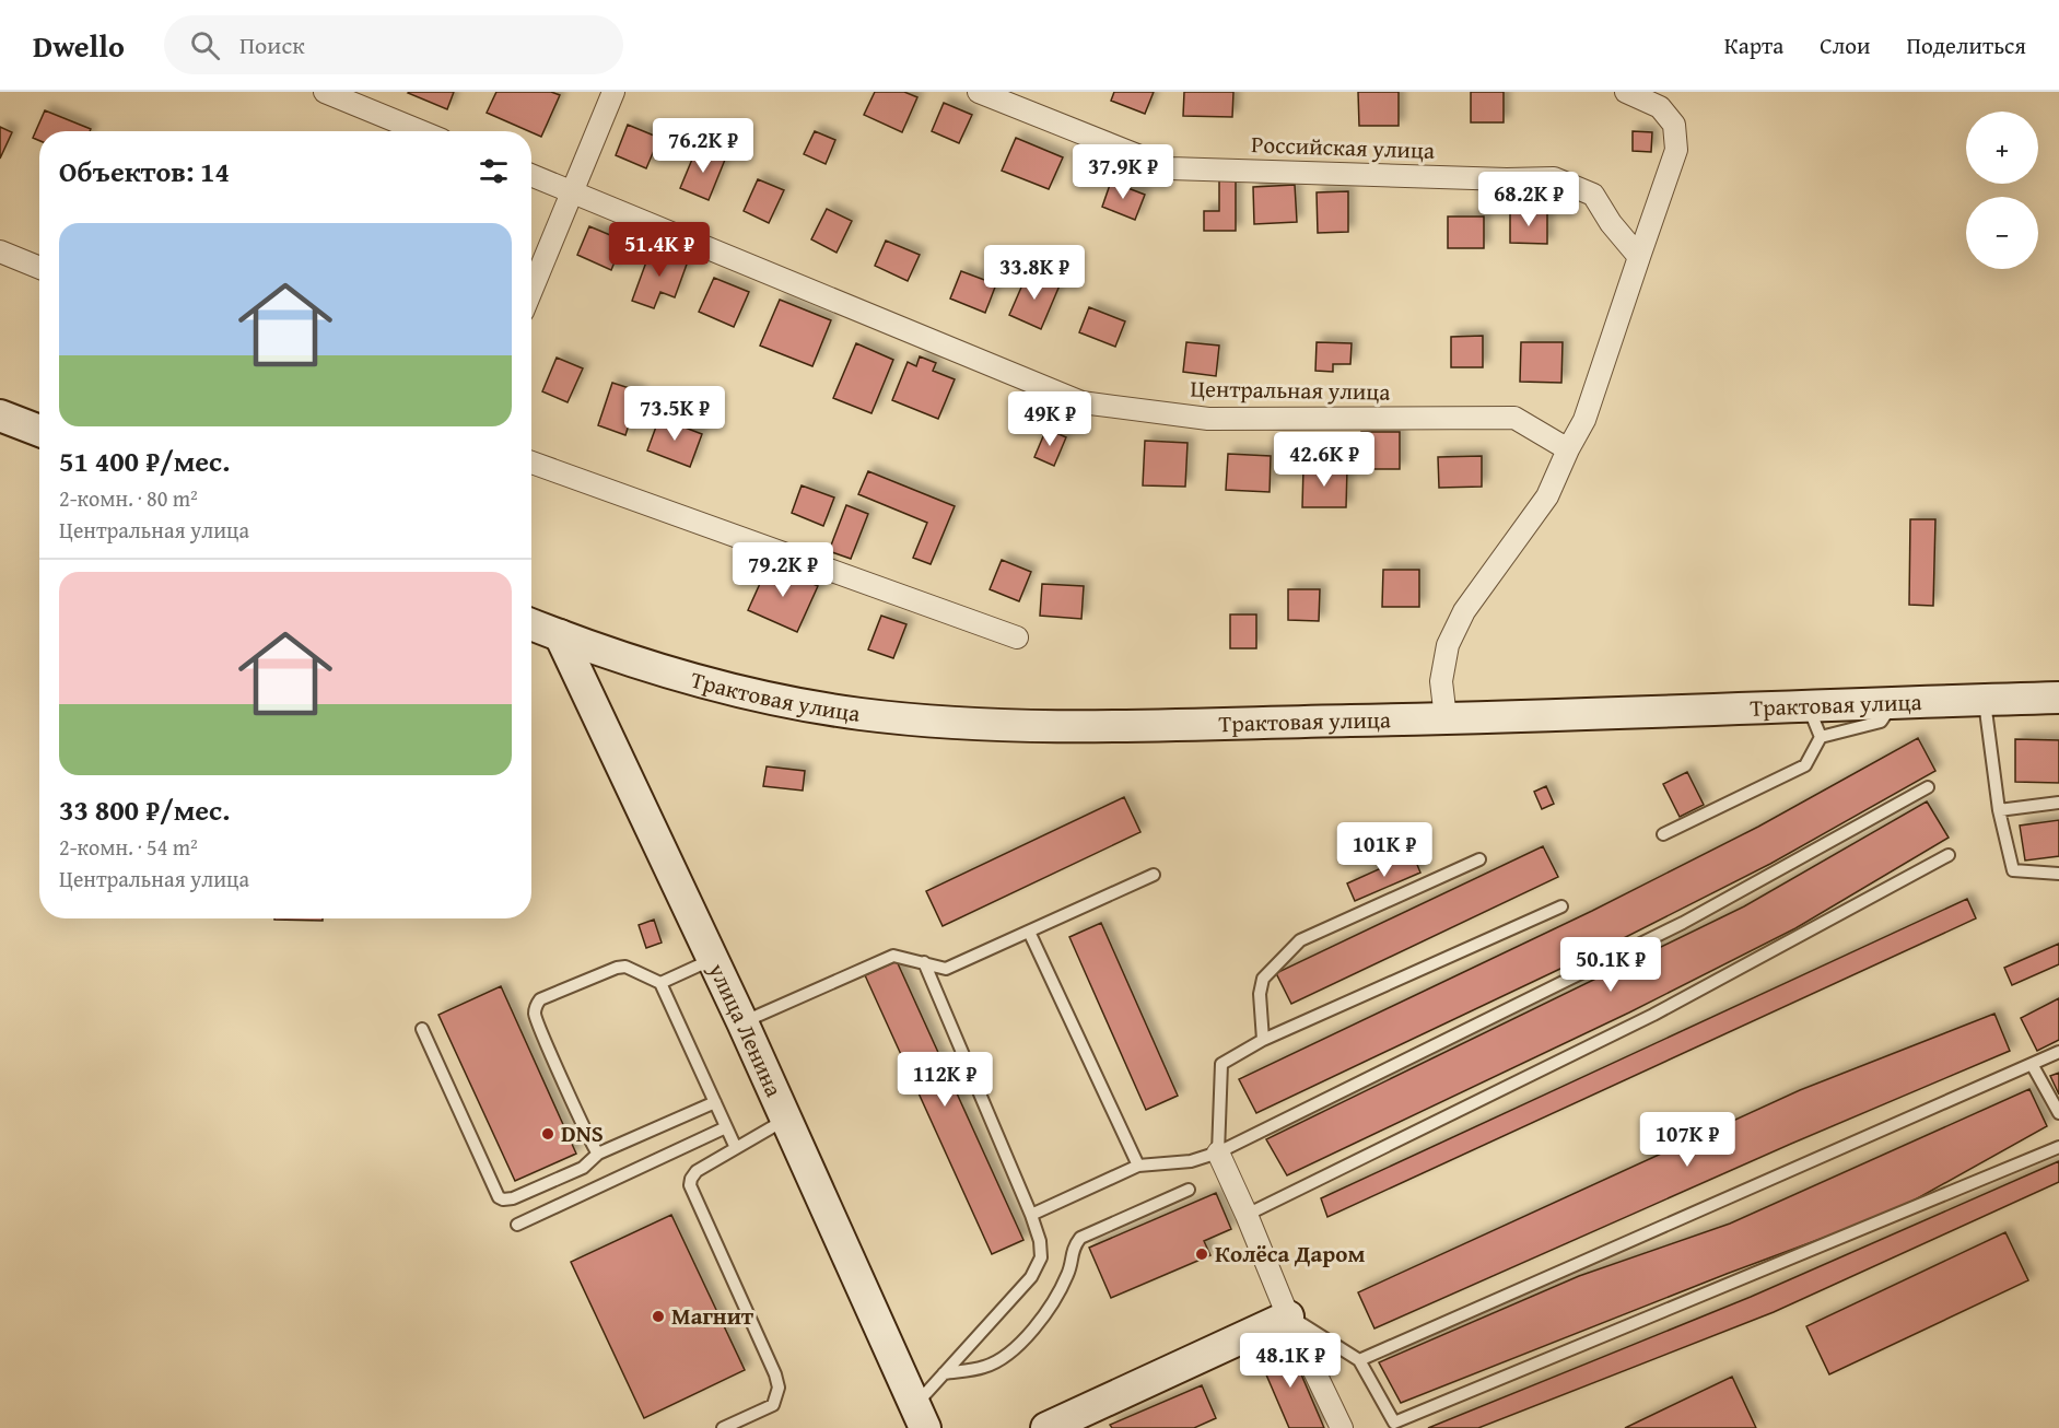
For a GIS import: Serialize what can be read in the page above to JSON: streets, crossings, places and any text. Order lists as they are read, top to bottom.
{
  "streets": {
    "street": [
      "Российская улица",
      "Центральная улица",
      "Трактовая улица",
      "улица Ленина"
    ]
  },
  "crossings": [
    ["Трактовая улица", "улица Ленина"]
  ],
  "places": ["DNS", "Колёса Даром", "Магнит"],
  "page": {
    "header": "Dwello",
    "search": "Поиск",
    "nav": ["Карта", "Слои", "Поделиться"],
    "map_buttons": ["+", "−"],
    "price": [
      "76.2K ₽",
      "37.9K ₽",
      "68.2K ₽",
      "51.4K ₽",
      "33.8K ₽",
      "73.5K ₽",
      "49K ₽",
      "42.6K ₽",
      "79.2K ₽",
      "101K ₽",
      "50.1K ₽",
      "112K ₽",
      "107K ₽",
      "48.1K ₽"
    ],
    "heading": "Объектов: 14",
    "list": [
      {
        "name": "51 400 ₽/мес.",
        "note": "2-комн. · 80 m² · Центральная улица"
      },
      {
        "name": "33 800 ₽/мес.",
        "note": "2-комн. · 54 m² · Центральная улица"
      }
    ]
  }
}
